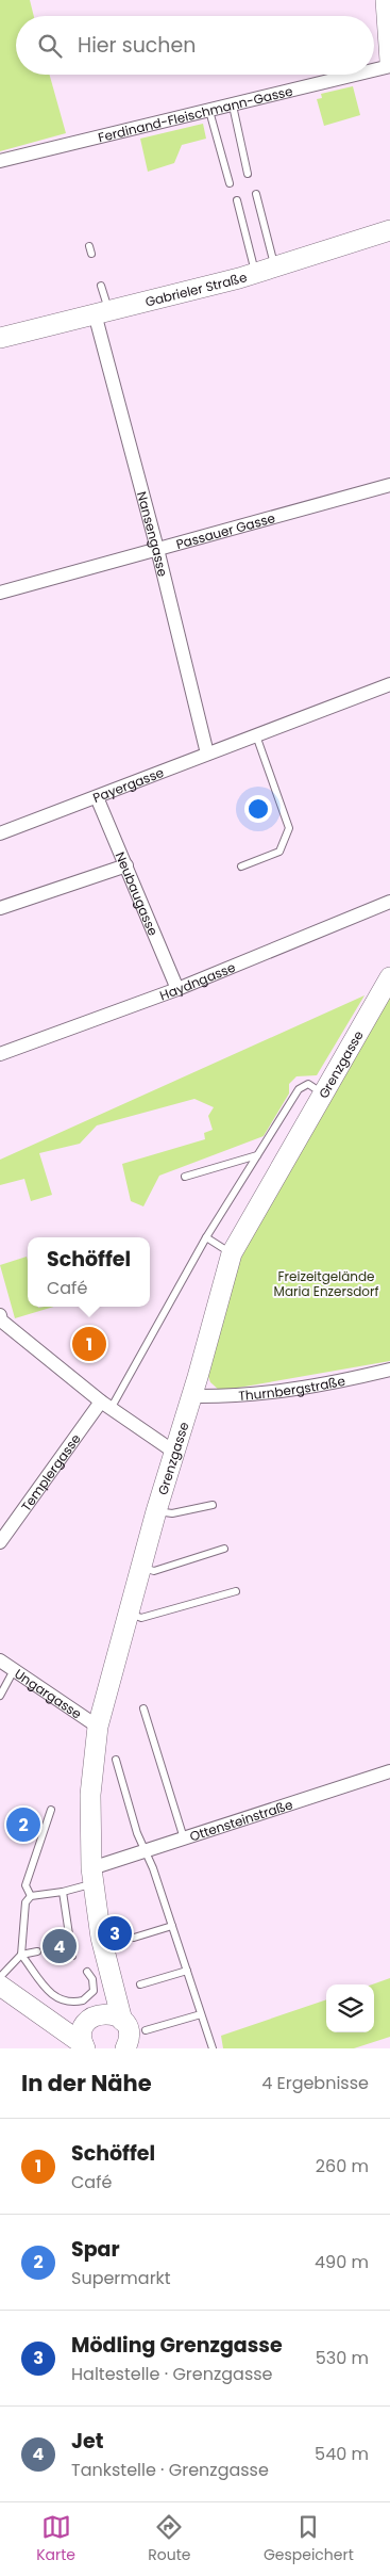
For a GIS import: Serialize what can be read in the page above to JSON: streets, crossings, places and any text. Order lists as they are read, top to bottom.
{
  "streets": {
    "street": [
      "Ferdinand-Fleischmann-Gasse",
      "Gabrieler Straße",
      "Passauer Gasse",
      "Nansengasse",
      "Payergasse",
      "Neubaugasse",
      "Haydngasse",
      "Grenzgasse",
      "Thurnbergstraße",
      "Templergasse",
      "Ungargasse",
      "Ottensteinstraße"
    ]
  },
  "crossings": [
    ["Gabrieler Straße", "Nansengasse"],
    ["Passauer Gasse", "Nansengasse"],
    ["Nansengasse", "Payergasse"],
    ["Payergasse", "Neubaugasse"],
    ["Neubaugasse", "Haydngasse"],
    ["Grenzgasse", "Thurnbergstraße"],
    ["Grenzgasse", "Ungargasse"],
    ["Grenzgasse", "Ottensteinstraße"]
  ],
  "parks": ["Freizeitgelände Maria Enzersdorf"],
  "page": {
    "search": "Hier suchen",
    "popup": ["Schöffel", "Café"],
    "pins": [
      "1",
      "2",
      "3",
      "4"
    ],
    "heading": ["In der Nähe", "4 Ergebnisse"],
    "list": [
      {
        "mark": "1",
        "name": "Schöffel",
        "note": "Café",
        "value": "260 m"
      },
      {
        "mark": "2",
        "name": "Spar",
        "note": "Supermarkt",
        "value": "490 m"
      },
      {
        "mark": "3",
        "name": "Mödling Grenzgasse",
        "note": "Haltestelle · Grenzgasse",
        "value": "530 m"
      },
      {
        "mark": "4",
        "name": "Jet",
        "note": "Tankstelle · Grenzgasse",
        "value": "540 m"
      }
    ],
    "nav": ["Karte", "Route", "Gespeichert"]
  }
}
